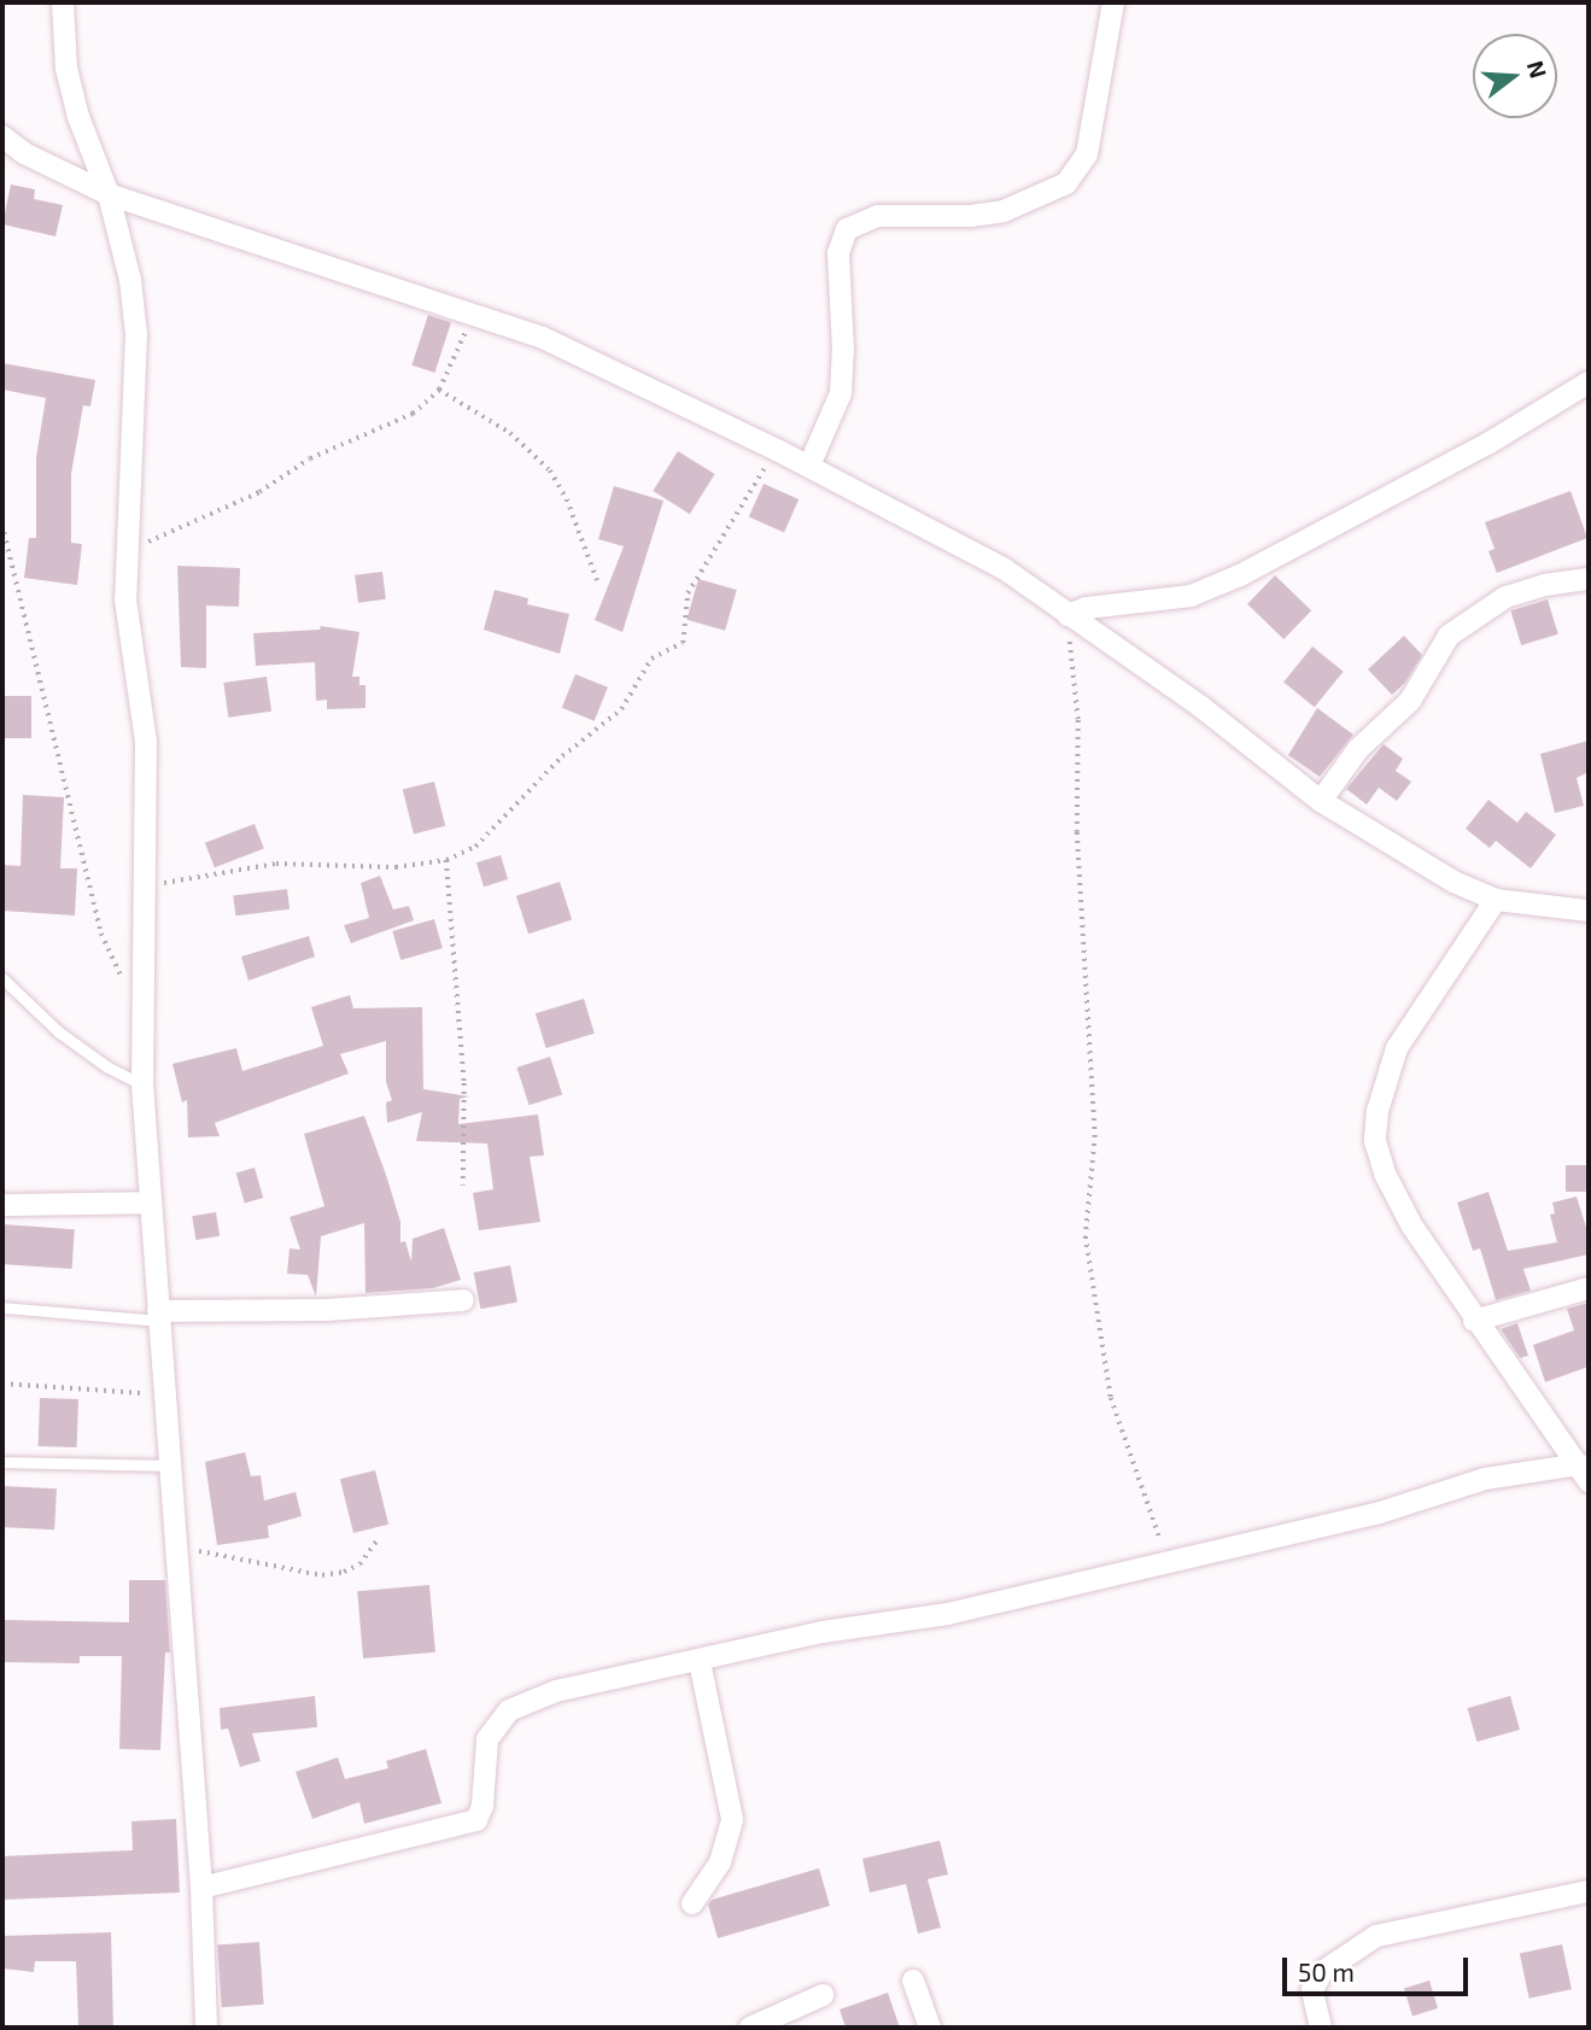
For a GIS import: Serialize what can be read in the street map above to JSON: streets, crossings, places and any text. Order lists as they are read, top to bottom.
{
  "scale_bar": "50 m",
  "north": "right"
}
